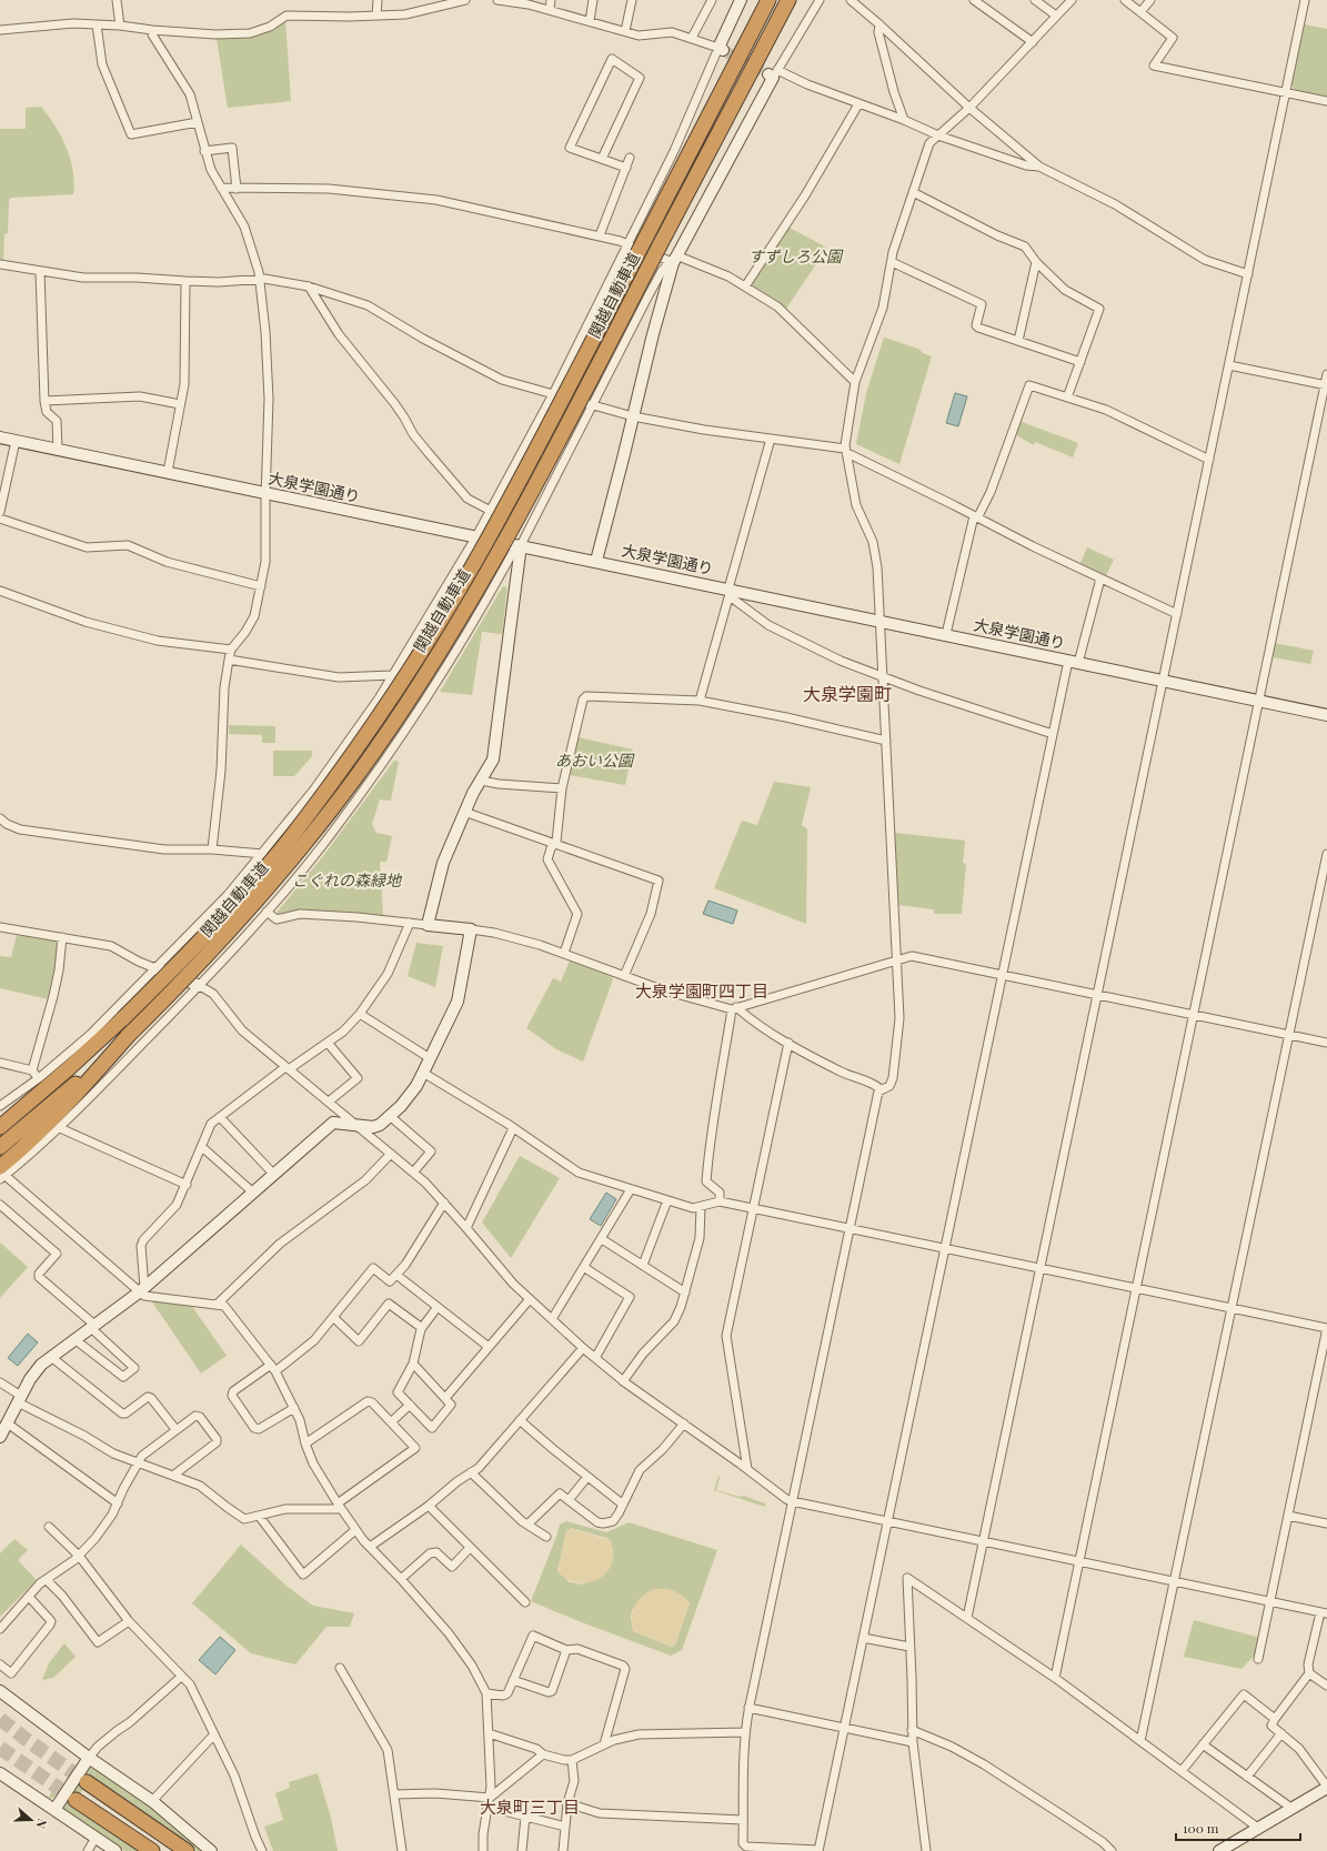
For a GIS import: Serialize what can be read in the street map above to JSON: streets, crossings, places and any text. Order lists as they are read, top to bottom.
{
  "streets": {
    "highway": ["関越自動車道"],
    "street": ["大泉学園通り"]
  },
  "districts": ["大泉学園町", "大泉学園町四丁目", "大泉町三丁目"],
  "parks": ["すずしろ公園", "あおい公園", "こぐれの森緑地"],
  "scale_bar": "100 m",
  "north": "right"
}
